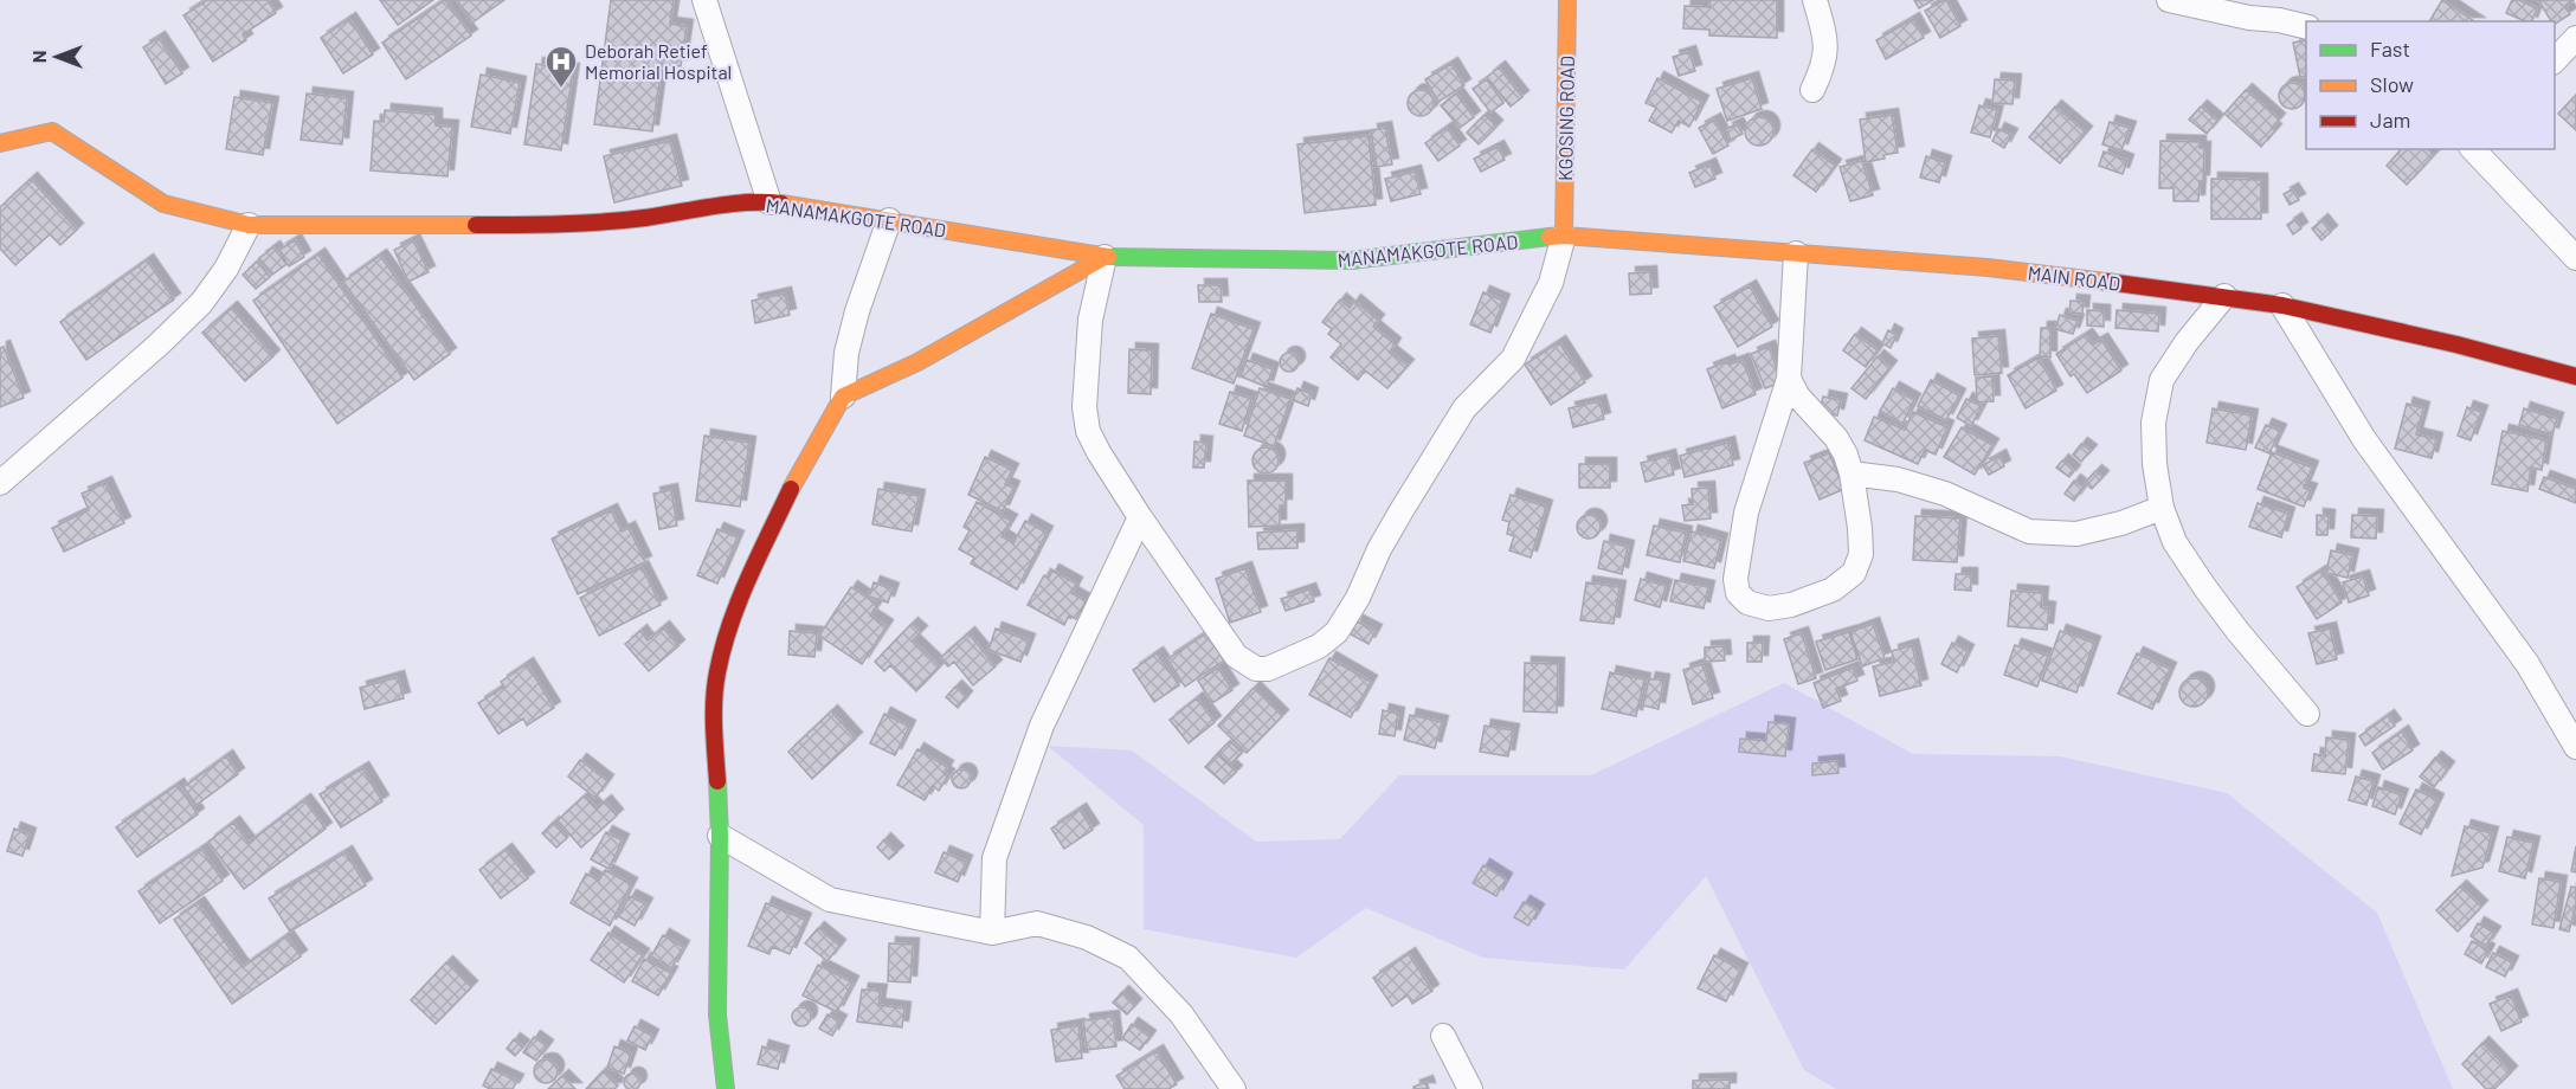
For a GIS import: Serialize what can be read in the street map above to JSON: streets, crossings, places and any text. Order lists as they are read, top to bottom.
{
  "streets": {
    "street": ["KGOSING ROAD", "MANAMAKGOTE ROAD", "MAIN ROAD"]
  },
  "crossings": [
    ["KGOSING ROAD", "MANAMAKGOTE ROAD"],
    ["KGOSING ROAD", "MAIN ROAD"],
    ["MANAMAKGOTE ROAD", "MAIN ROAD"]
  ],
  "places": {
    "hospital": ["Deborah Retief Memorial Hospital"]
  },
  "legend": ["Fast", "Slow", "Jam"],
  "north": "left"
}
